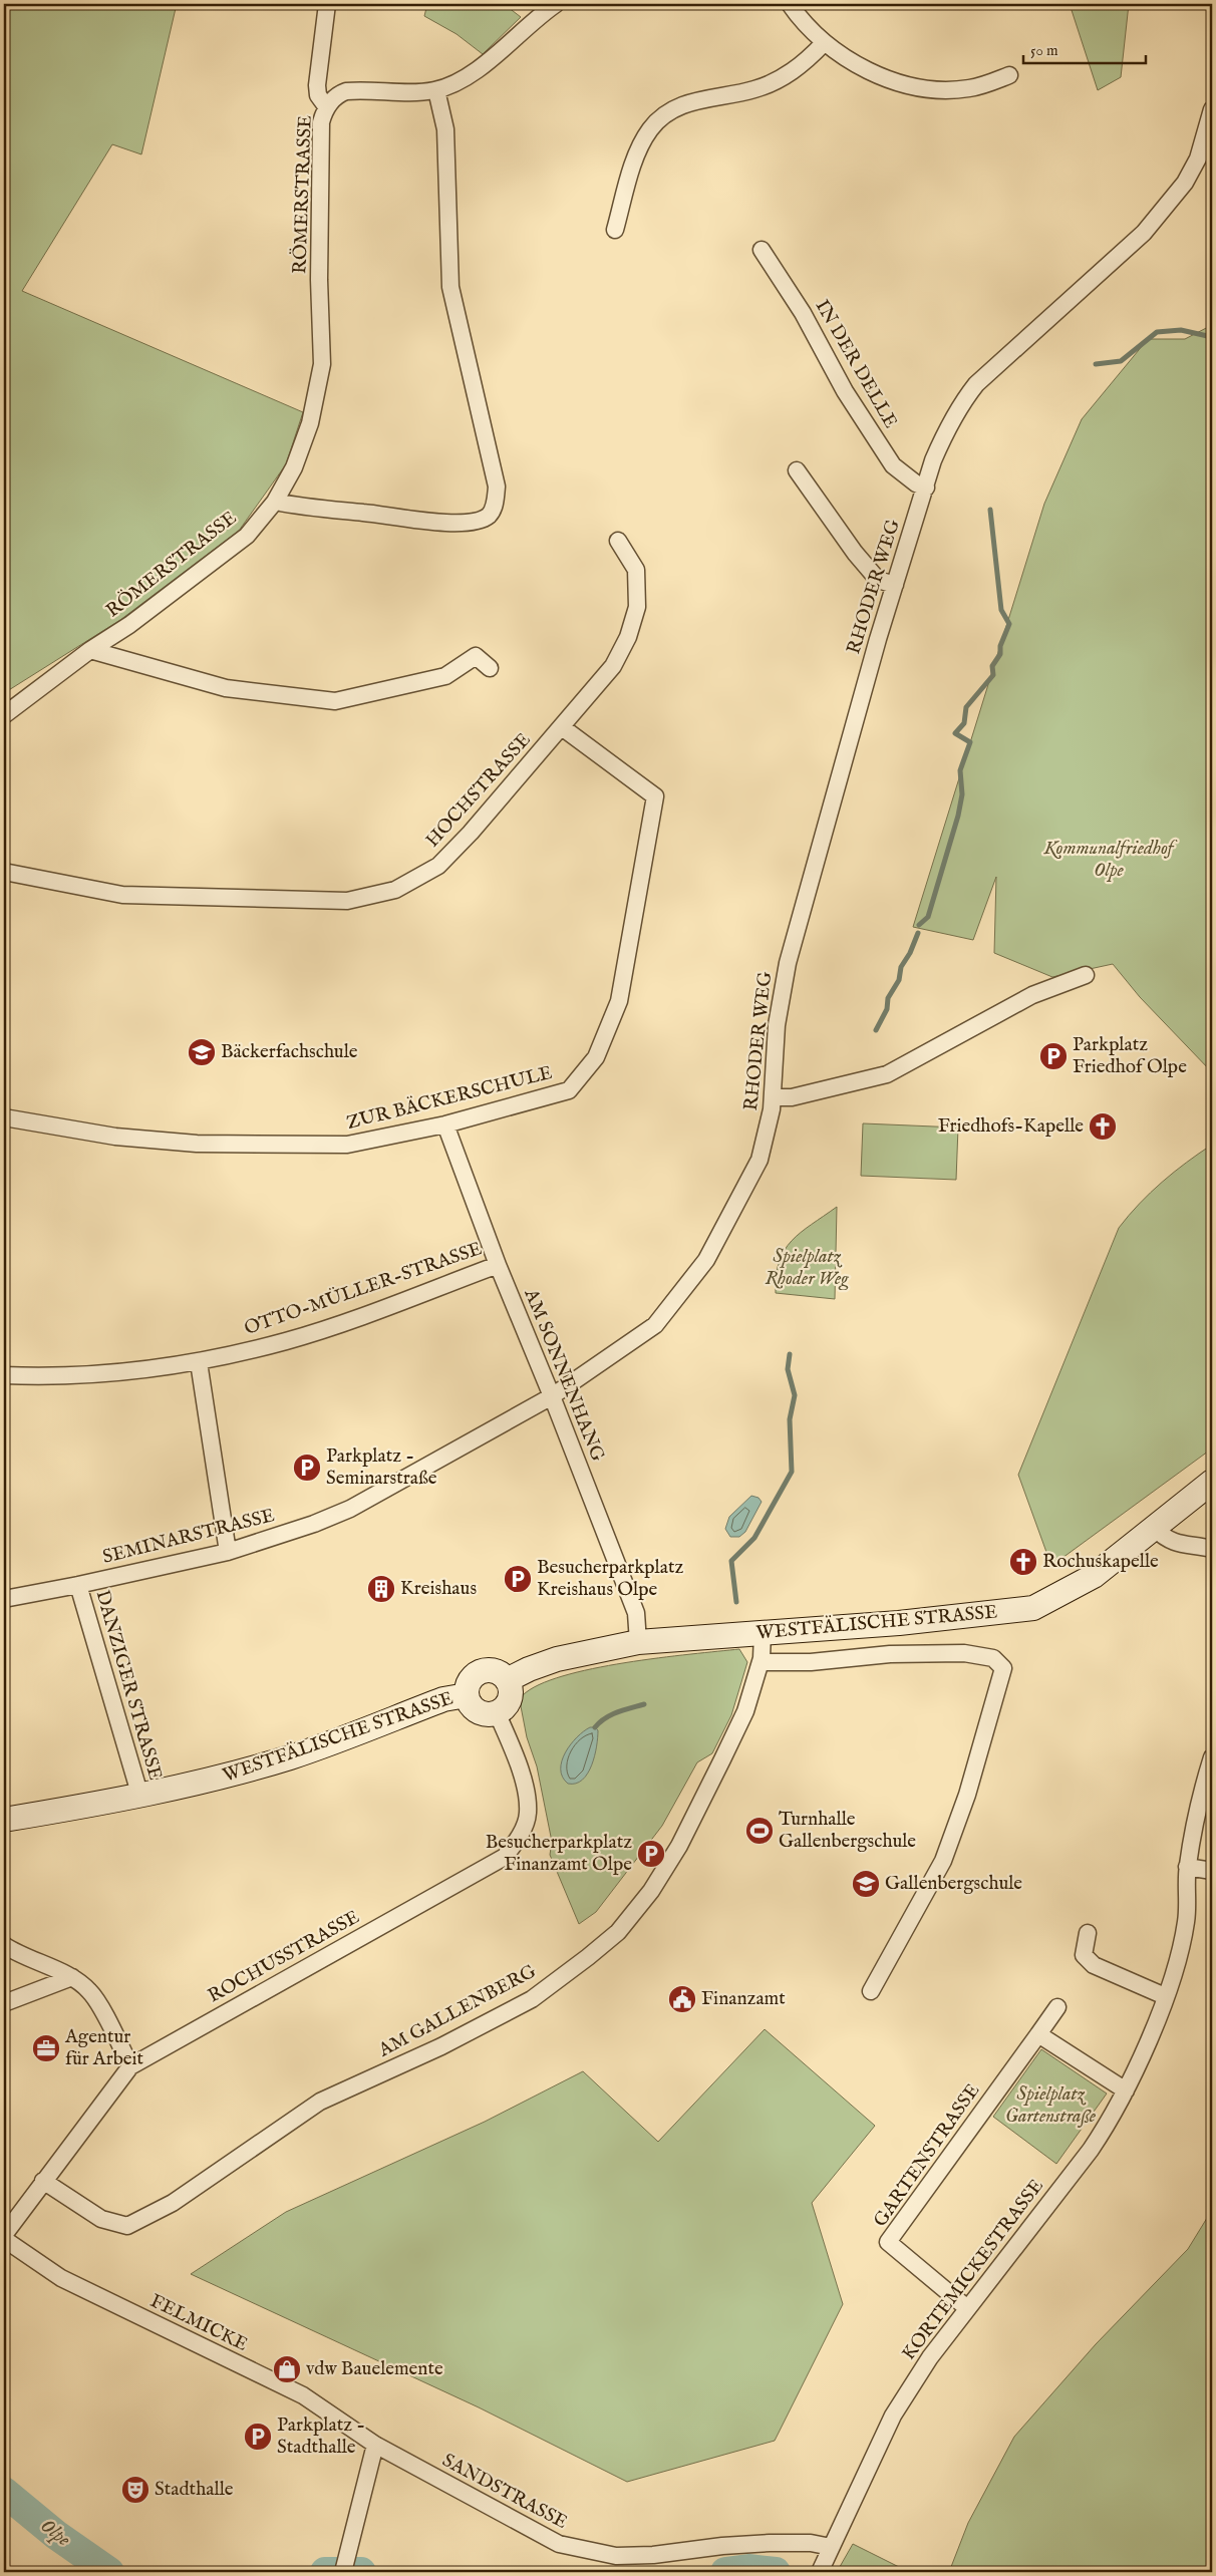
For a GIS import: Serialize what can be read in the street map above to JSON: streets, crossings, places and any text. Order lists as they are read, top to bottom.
{
  "streets": {
    "street": [
      "RÖMERSTRASSE",
      "IN DER DELLE",
      "RHODER WEG",
      "HOCHSTRASSE",
      "ZUR BÄCKERSCHULE",
      "OTTO-MÜLLER-STRASSE",
      "AM SONNENHANG",
      "SEMINARSTRASSE",
      "WESTFÄLISCHE STRASSE",
      "DANZIGER STRASSE",
      "ROCHUSSTRASSE",
      "AM GALLENBERG",
      "GARTENSTRASSE",
      "KORTEMICKESTRASSE",
      "FELMICKE",
      "SANDSTRASSE"
    ]
  },
  "crossings": [
    ["IN DER DELLE", "RHODER WEG"],
    ["RHODER WEG", "SEMINARSTRASSE"],
    ["HOCHSTRASSE", "ZUR BÄCKERSCHULE"],
    ["ZUR BÄCKERSCHULE", "AM SONNENHANG"],
    ["OTTO-MÜLLER-STRASSE", "AM SONNENHANG"],
    ["AM SONNENHANG", "SEMINARSTRASSE"],
    ["AM SONNENHANG", "WESTFÄLISCHE STRASSE"],
    ["SEMINARSTRASSE", "DANZIGER STRASSE"],
    ["WESTFÄLISCHE STRASSE", "DANZIGER STRASSE"],
    ["WESTFÄLISCHE STRASSE", "ROCHUSSTRASSE"],
    ["WESTFÄLISCHE STRASSE", "AM GALLENBERG"],
    ["ROCHUSSTRASSE", "AM GALLENBERG"],
    ["GARTENSTRASSE", "KORTEMICKESTRASSE"],
    ["KORTEMICKESTRASSE", "SANDSTRASSE"],
    ["FELMICKE", "SANDSTRASSE"]
  ],
  "water": ["Olpe"],
  "parks": ["Kommunalfriedhof Olpe", "Spielplatz Rhoder Weg", "Spielplatz Gartenstraße"],
  "places": {
    "school or university": ["Bäckerfachschule", "Gallenbergschule"],
    "parking": [
      "Parkplatz Friedhof Olpe",
      "Parkplatz - Seminarstraße",
      "Besucherparkplatz Kreishaus Olpe",
      "Besucherparkplatz Finanzamt Olpe",
      "Parkplatz - Stadthalle"
    ],
    "church": ["Friedhofs-Kapelle", "Rochuskapelle"],
    "building": ["Kreishaus"],
    "sports": ["Turnhalle Gallenbergschule"],
    "public building": ["Finanzamt"],
    "office": ["Agentur für Arbeit"],
    "shop": ["vdw Bauelemente"],
    "theatre": ["Stadthalle"]
  },
  "scale_bar": "50 m"
}
